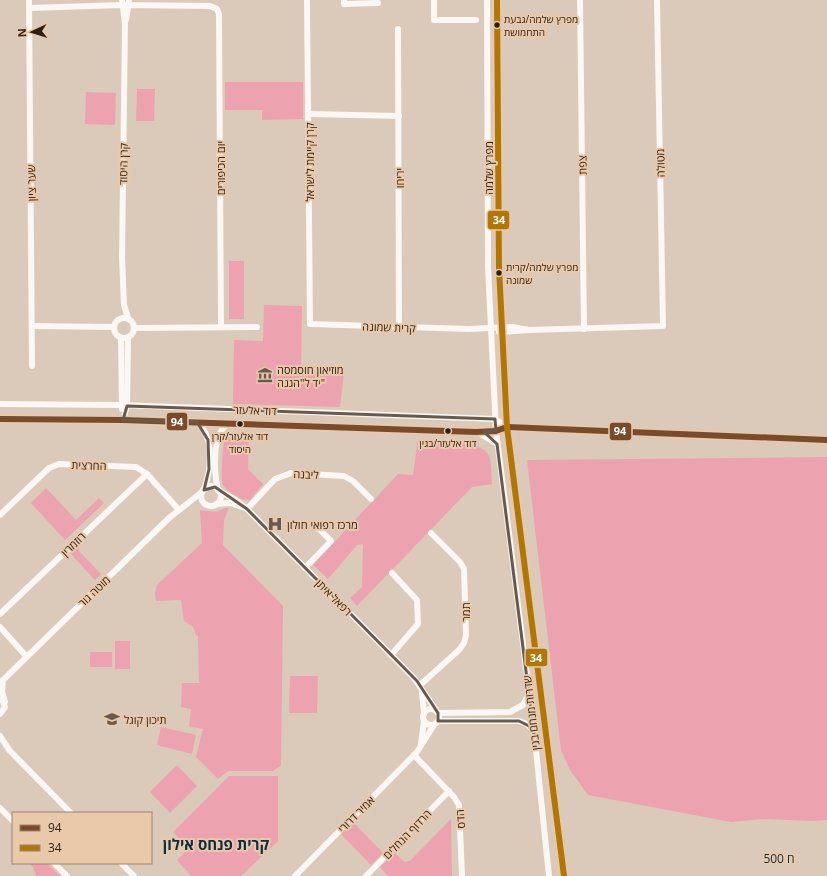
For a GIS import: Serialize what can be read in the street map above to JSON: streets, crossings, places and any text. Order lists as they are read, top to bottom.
{
  "streets": {
    "street": [
      "קרן קיימת לישראל",
      "מטולה",
      "קרן היסוד",
      "צפת",
      "יום הכיפורים",
      "מפרץ שלמה",
      "יריחו",
      "שער ציון",
      "קרית שמונה",
      "דוד אלעזר",
      "החרצית",
      "ליבנה",
      "רוזמרין",
      "מוטה גור",
      "רפאל איתן",
      "תמר",
      "שדרות מנחם בגין",
      "אמיר דרורי",
      "הדס",
      "הרדוף הנחלים"
    ]
  },
  "crossings": [
    ["קרן קיימת לישראל", "קרית שמונה"],
    ["מטולה", "צפת"],
    ["קרן היסוד", "יום הכיפורים"],
    ["מפרץ שלמה", "קרית שמונה"],
    ["מפרץ שלמה", "דוד אלעזר"],
    ["מפרץ שלמה", "שדרות מנחם בגין"],
    ["יריחו", "קרית שמונה"],
    ["דוד אלעזר", "שדרות מנחם בגין"],
    ["החרצית", "רוזמרין"],
    ["החרצית", "מוטה גור"],
    ["ליבנה", "רפאל איתן"],
    ["מוטה גור", "רפאל איתן"],
    ["רפאל איתן", "תמר"],
    ["רפאל איתן", "אמיר דרורי"],
    ["אמיר דרורי", "הדס"],
    ["הדס", "הרדוף הנחלים"]
  ],
  "districts": ["קרית פנחס אילון", "ח 500"],
  "places": {
    "other": [
      "מפרץ שלמה/גבעת התחמושת",
      "מפרץ שלמה/קרית שמונה",
      "דוד אלעזר/קרן היסוד",
      "דוד אלעזר/בגין"
    ],
    "museum": ["מוזיאון חוסמסה יד ל\"הגנה\""],
    "hospital": ["מרכז רפואי חולון"],
    "school or university": ["תיכון קוגל"]
  },
  "lines": ["transit line 34", "transit line 94"],
  "legend": ["94", "34"],
  "north": "left"
}
